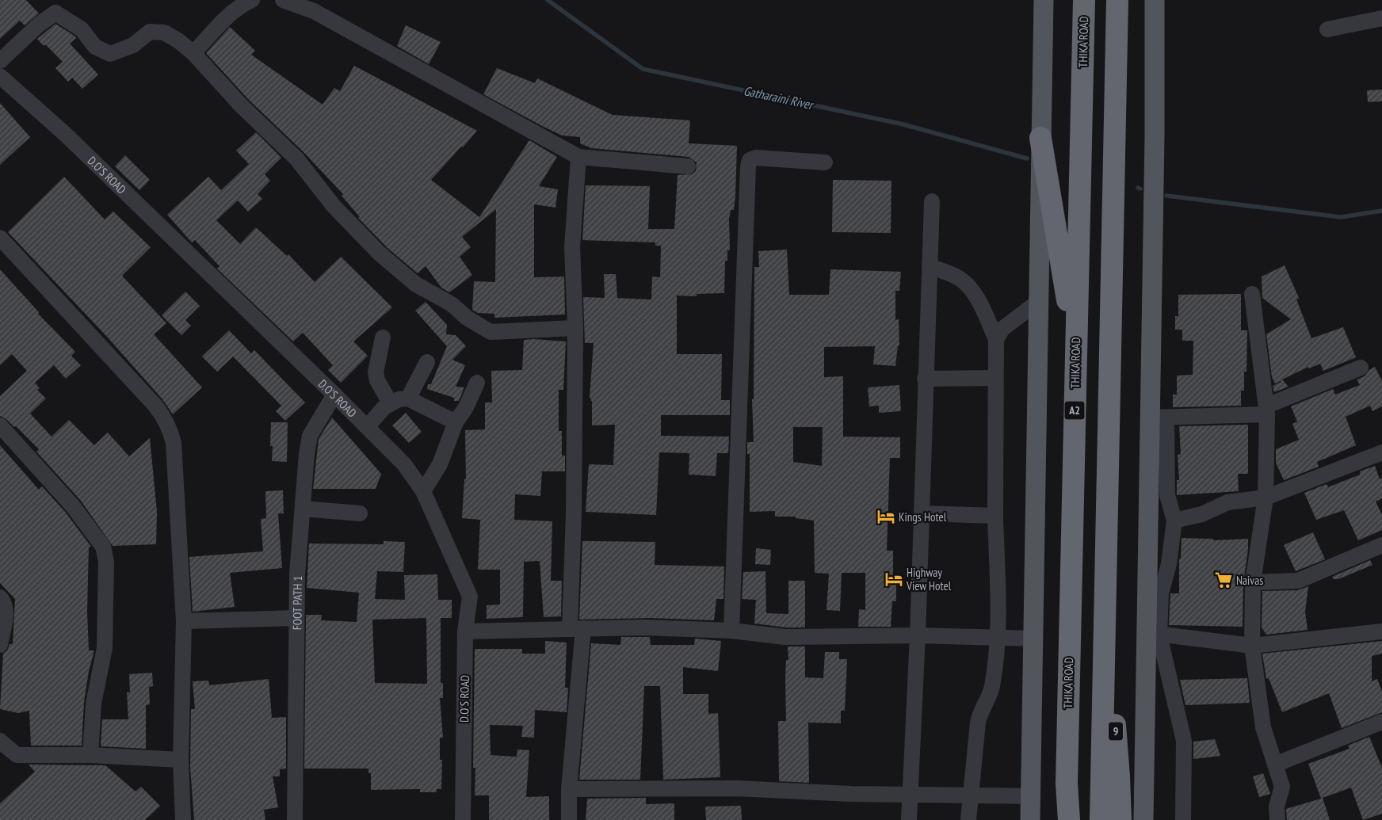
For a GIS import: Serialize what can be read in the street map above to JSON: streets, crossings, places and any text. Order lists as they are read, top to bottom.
{
  "streets": {
    "highway": ["THIKA ROAD", "A2", "9"],
    "street": ["D.O'S ROAD", "FOOT PATH 1"]
  },
  "crossings": [
    ["D.O'S ROAD", "FOOT PATH 1"]
  ],
  "water": ["Gatharaini River"],
  "places": {
    "hotel": ["Kings Hotel", "Highway View Hotel"],
    "supermarket": ["Naivas"]
  }
}
